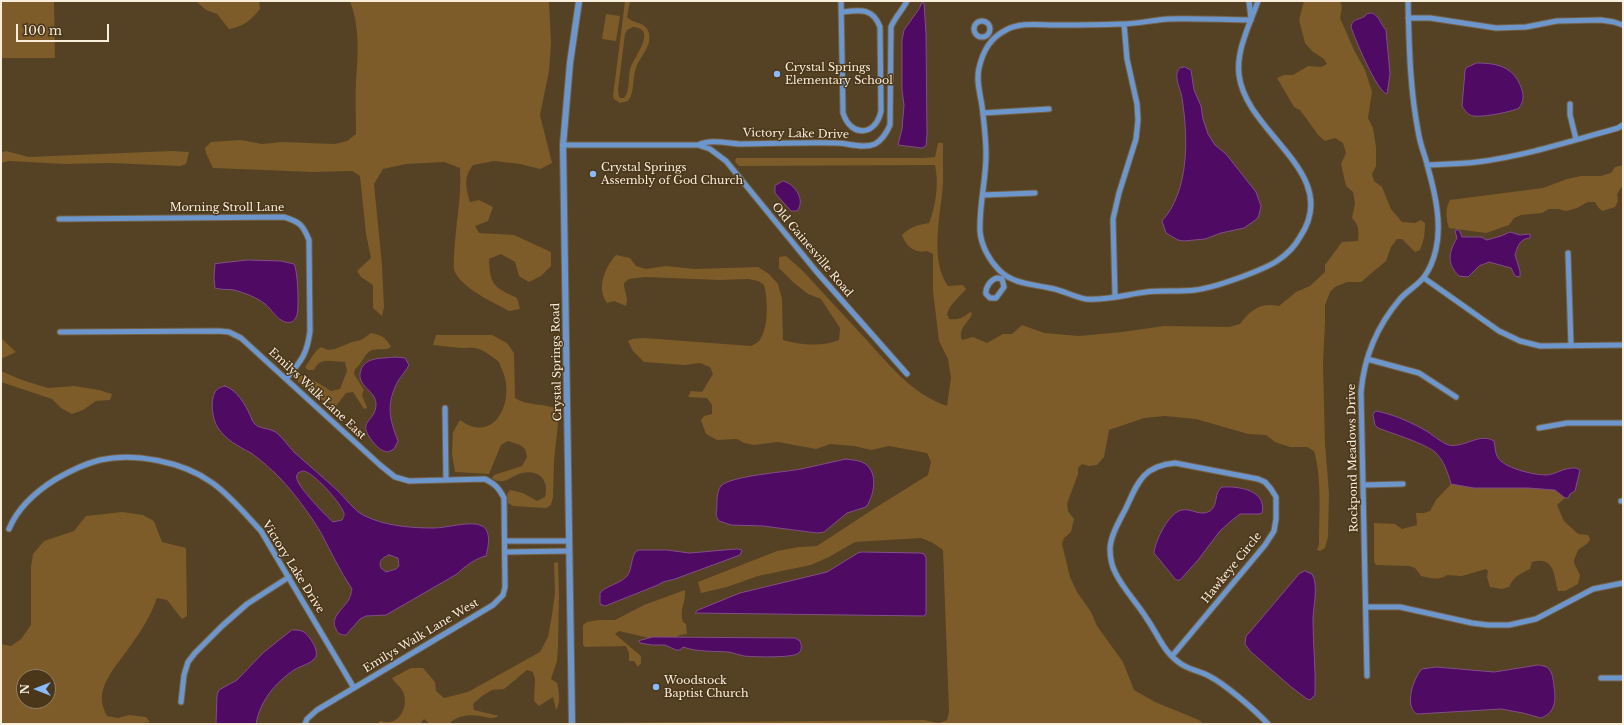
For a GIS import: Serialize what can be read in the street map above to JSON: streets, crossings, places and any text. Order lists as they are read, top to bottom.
{
  "streets": {
    "street": [
      "Victory Lake Drive",
      "Morning Stroll Lane",
      "Old Gainesville Road",
      "Crystal Springs Road",
      "Emilys Walk Lane East",
      "Rockpond Meadows Drive",
      "Hawkeye Circle",
      "Emilys Walk Lane West"
    ]
  },
  "crossings": [
    ["Victory Lake Drive", "Old Gainesville Road"],
    ["Victory Lake Drive", "Crystal Springs Road"],
    ["Victory Lake Drive", "Emilys Walk Lane West"],
    ["Morning Stroll Lane", "Emilys Walk Lane East"],
    ["Emilys Walk Lane East", "Emilys Walk Lane West"]
  ],
  "places": ["Crystal Springs Elementary School", "Crystal Springs Assembly of God Church", "Woodstock Baptist Church"],
  "scale_bar": "100 m",
  "north": "left"
}
